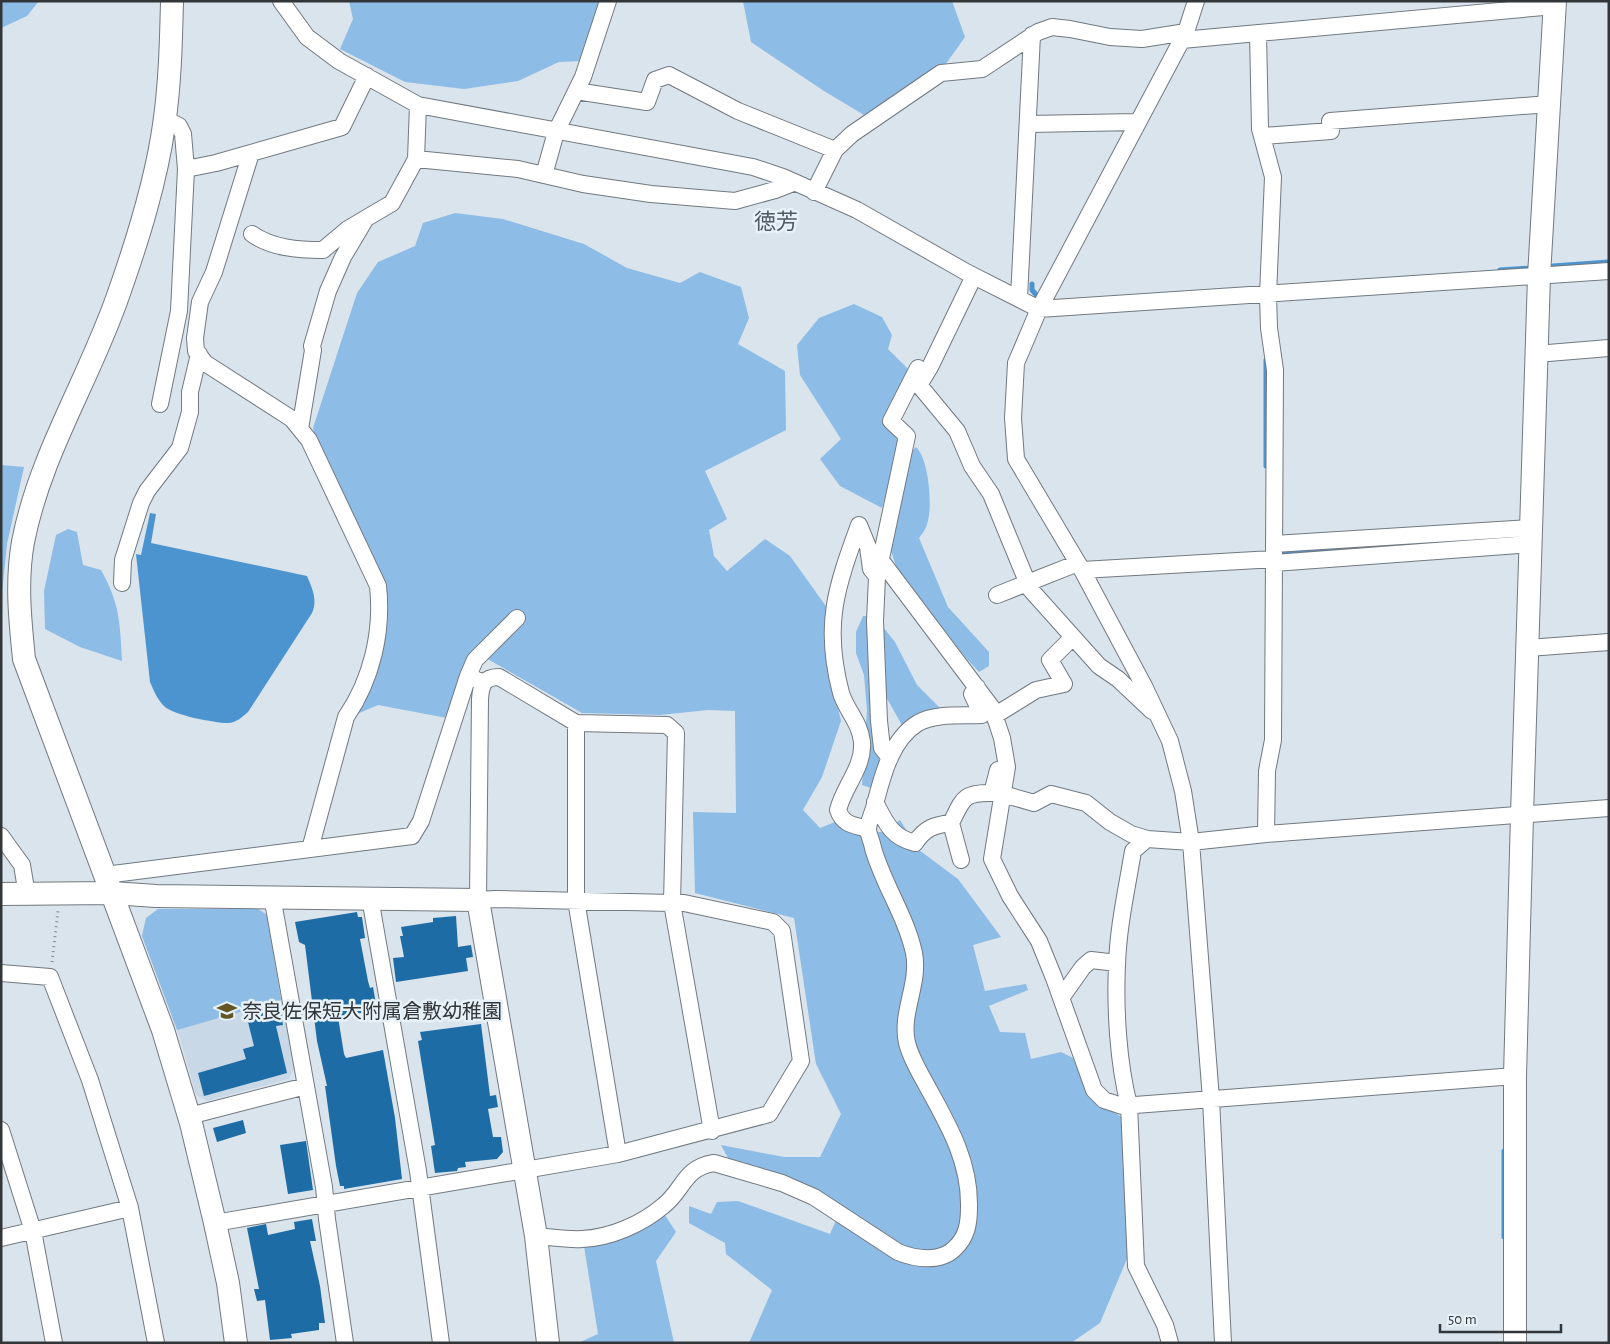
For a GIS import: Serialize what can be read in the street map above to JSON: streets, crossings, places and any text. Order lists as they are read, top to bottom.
{
  "districts": ["徳芳"],
  "places": {
    "school or university": ["奈良佐保短大附属倉敷幼稚園"]
  },
  "scale_bar": "50 m"
}
